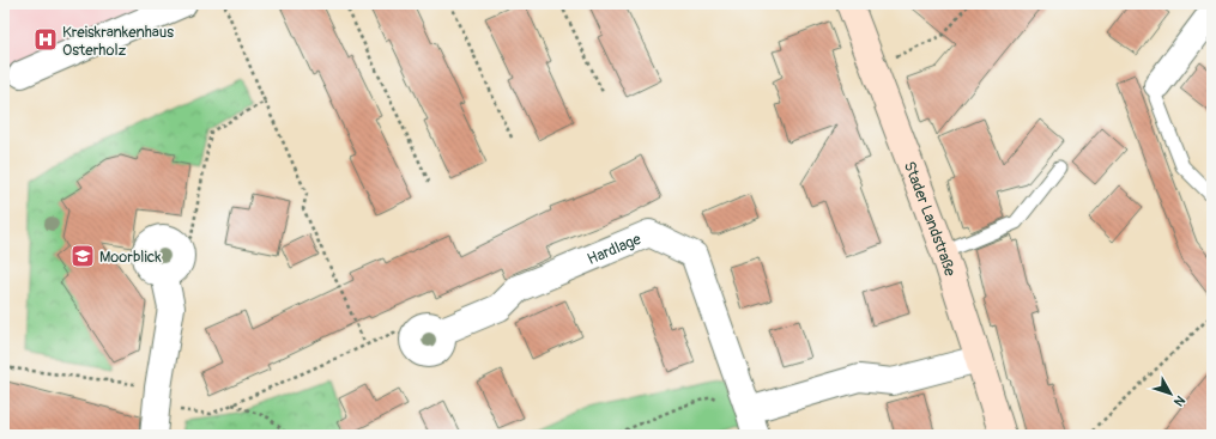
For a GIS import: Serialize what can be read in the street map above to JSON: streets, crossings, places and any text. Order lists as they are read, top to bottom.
{
  "streets": {
    "street": ["Stader Landstraße", "Hardlage"]
  },
  "places": {
    "hospital": ["Kreiskrankenhaus Osterholz"],
    "school or university": ["Moorblick"]
  },
  "north": "bottom right"
}
